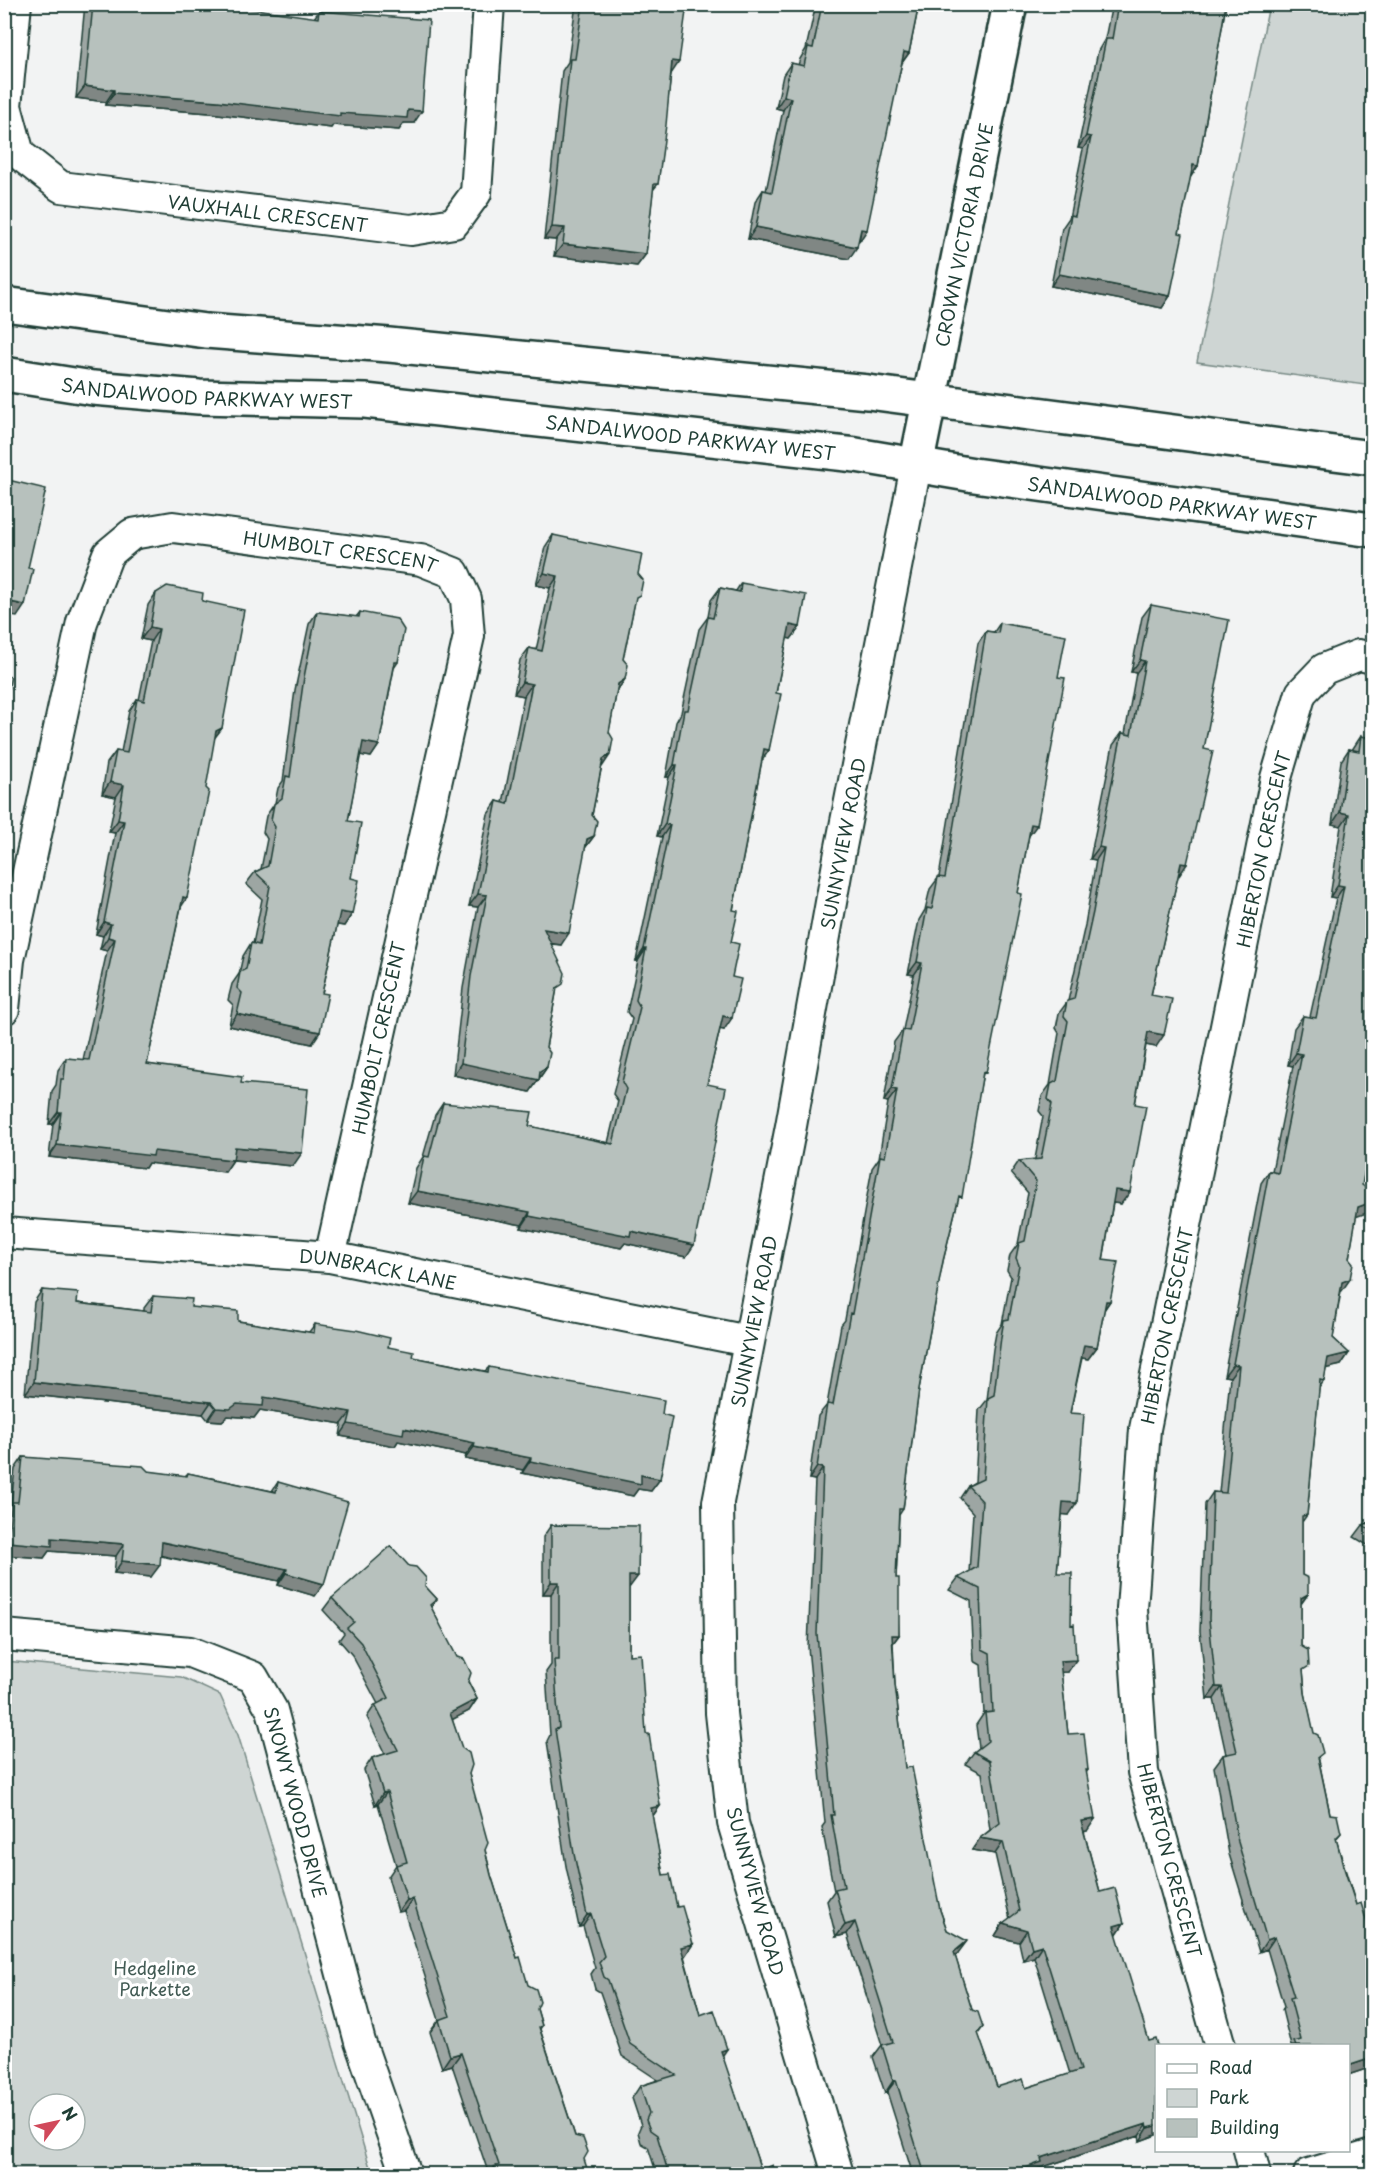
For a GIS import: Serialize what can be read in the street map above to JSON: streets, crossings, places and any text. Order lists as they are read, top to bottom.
{
  "streets": {
    "main road": ["CROWN VICTORIA DRIVE", "SANDALWOOD PARKWAY WEST"],
    "street": [
      "VAUXHALL CRESCENT",
      "HUMBOLT CRESCENT",
      "SUNNYVIEW ROAD",
      "HIBERTON CRESCENT",
      "DUNBRACK LANE",
      "SNOWY WOOD DRIVE"
    ]
  },
  "crossings": [
    ["CROWN VICTORIA DRIVE", "SANDALWOOD PARKWAY WEST"],
    ["CROWN VICTORIA DRIVE", "SUNNYVIEW ROAD"],
    ["SANDALWOOD PARKWAY WEST", "SUNNYVIEW ROAD"],
    ["HUMBOLT CRESCENT", "DUNBRACK LANE"],
    ["SUNNYVIEW ROAD", "DUNBRACK LANE"]
  ],
  "parks": ["Hedgeline Parkette"],
  "legend": ["Road", "Park", "Building"],
  "north": "top right"
}
